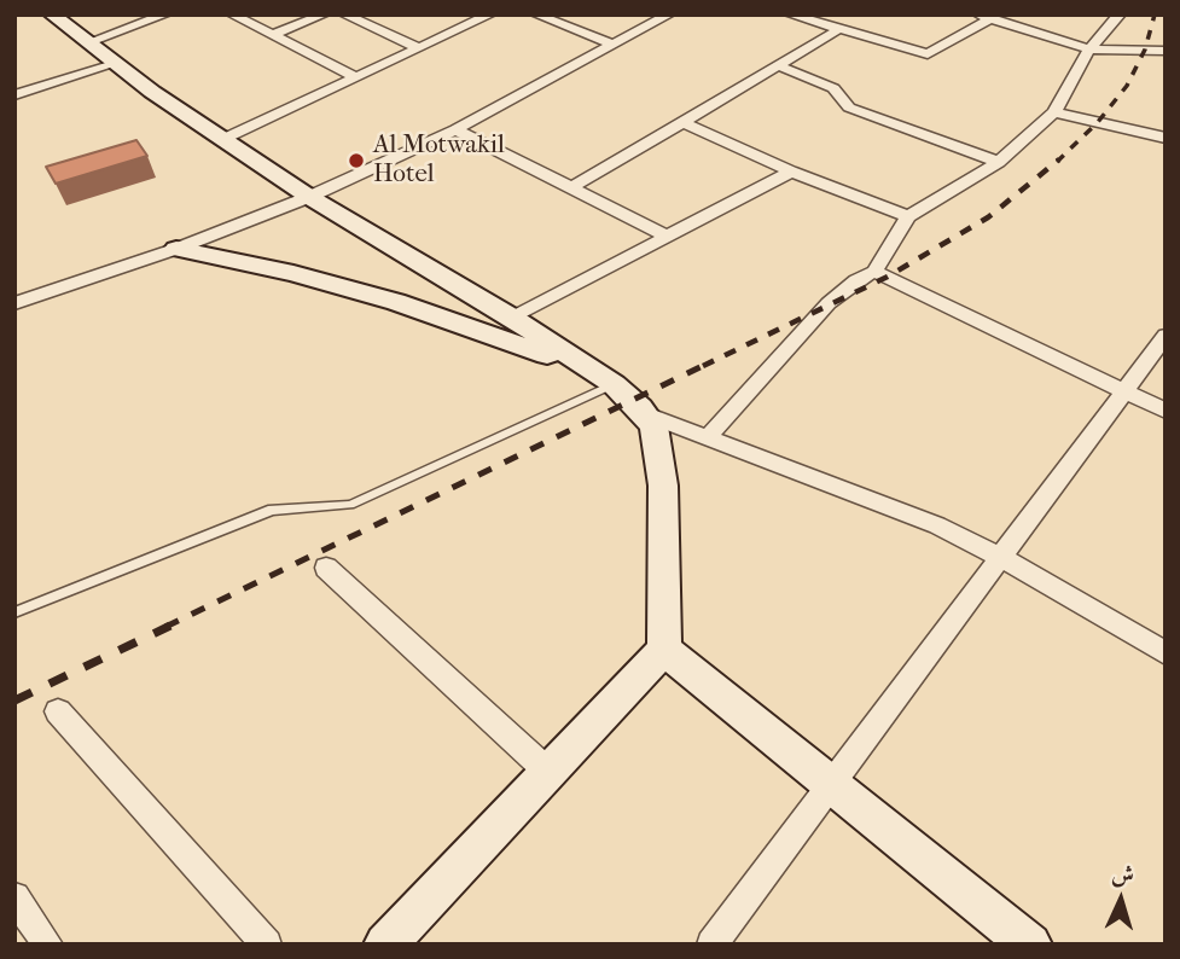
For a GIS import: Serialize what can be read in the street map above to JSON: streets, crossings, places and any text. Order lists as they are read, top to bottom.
{
  "places": ["Al Motwakil Hotel"],
  "north": "top"
}
